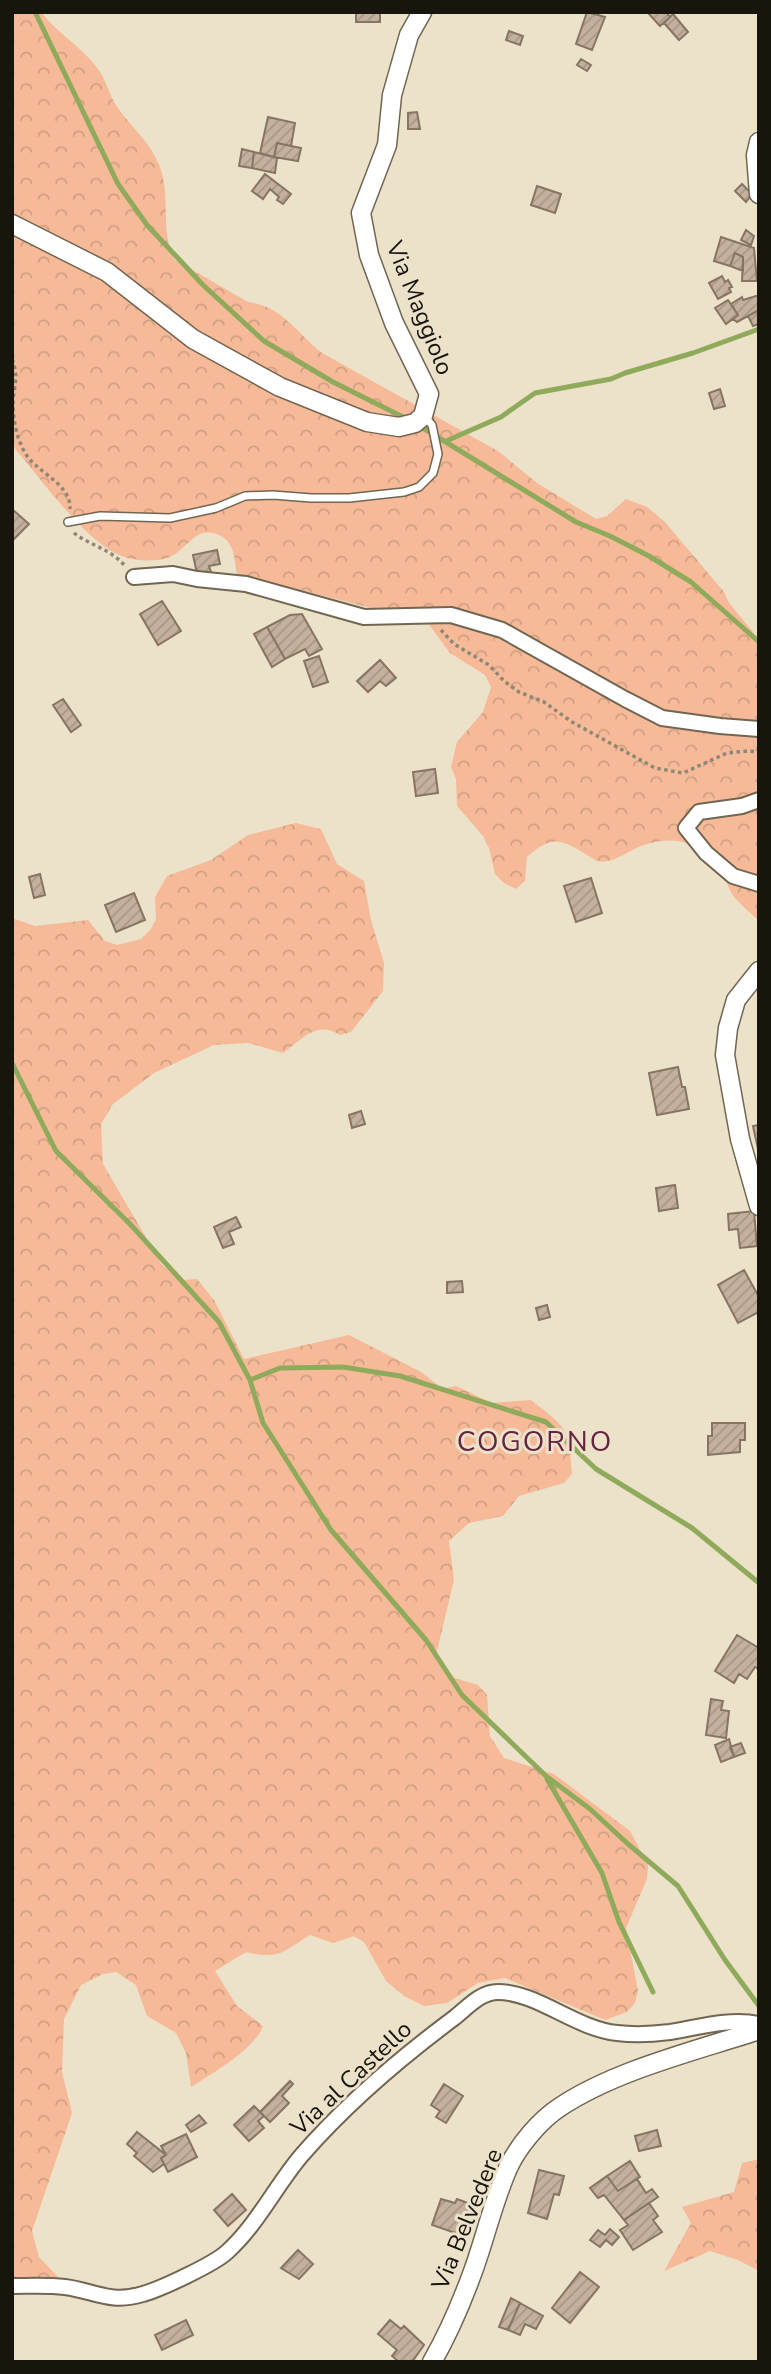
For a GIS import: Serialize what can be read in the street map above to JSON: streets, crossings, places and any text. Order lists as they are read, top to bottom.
{
  "streets": {
    "street": ["Via Maggiolo", "Via al Castello", "Via Belvedere"]
  },
  "districts": ["COGORNO"]
}
